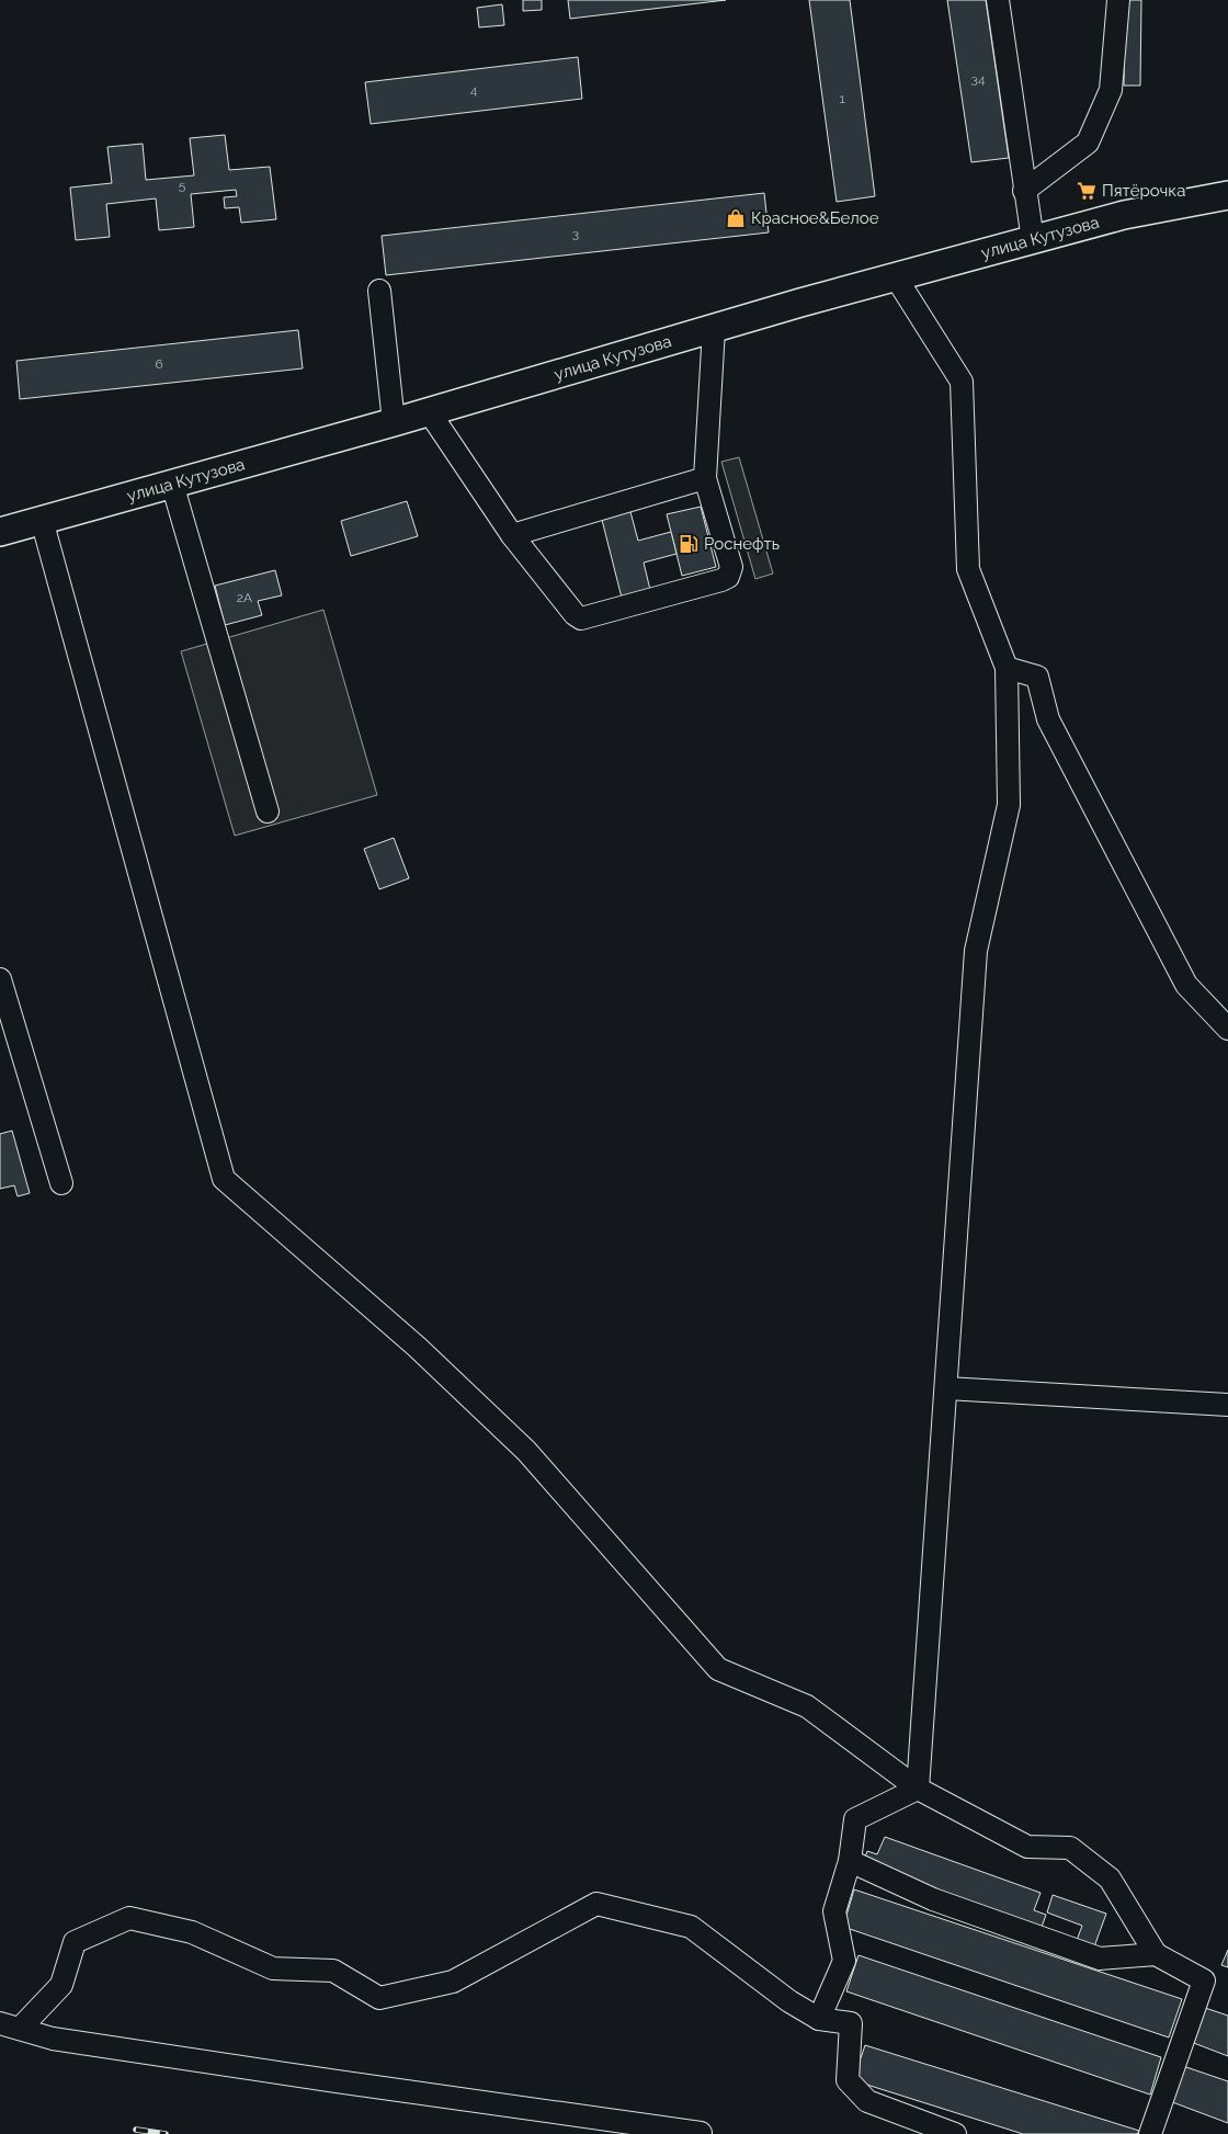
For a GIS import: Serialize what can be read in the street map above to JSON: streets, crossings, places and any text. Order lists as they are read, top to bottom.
{
  "streets": {
    "main road": ["улица Кутузова"]
  },
  "places": {
    "supermarket": ["Пятёрочка"],
    "shop": ["Красное&Белое"],
    "fuel station": ["Роснефть"]
  },
  "house_numbers": [
    "34",
    "4",
    "1",
    "5",
    "3",
    "6",
    "2А"
  ]
}
